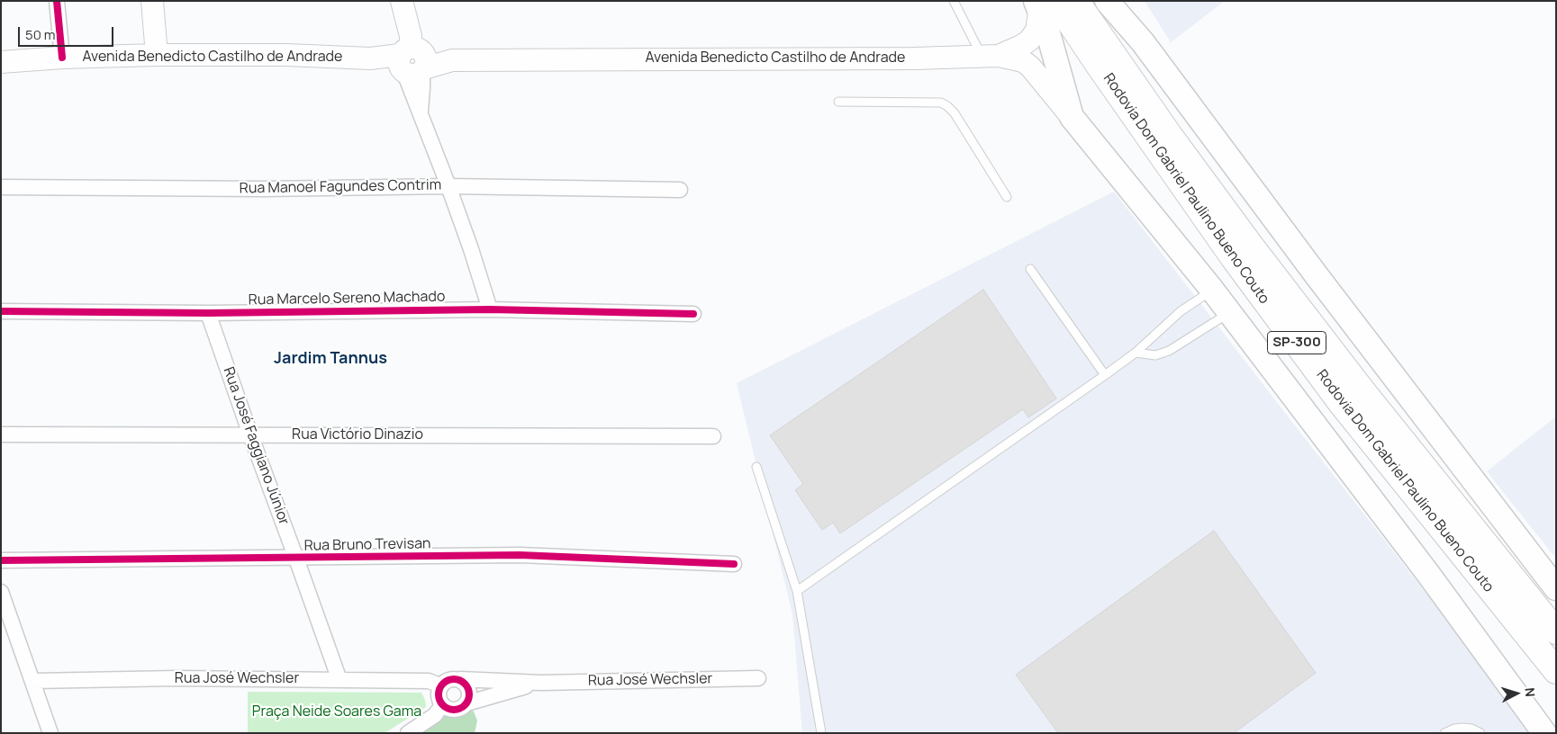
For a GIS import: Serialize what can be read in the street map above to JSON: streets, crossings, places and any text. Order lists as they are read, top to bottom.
{
  "streets": {
    "highway": ["Rodovia Dom Gabriel Paulino Bueno Couto", "SP-300"],
    "main road": ["Avenida Benedicto Castilho de Andrade"],
    "street": [
      "Rua Manoel Fagundes Contrim",
      "Rua Marcelo Sereno Machado",
      "Rua Victório Dinazio",
      "Rua José Faggiano Júnior",
      "Rua Bruno Trevisan",
      "Rua José Wechsler"
    ]
  },
  "crossings": [
    ["Rua Marcelo Sereno Machado", "Rua José Faggiano Júnior"],
    ["Rua Victório Dinazio", "Rua José Faggiano Júnior"],
    ["Rua José Faggiano Júnior", "Rua Bruno Trevisan"],
    ["Rua José Faggiano Júnior", "Rua José Wechsler"]
  ],
  "districts": ["Jardim Tannus"],
  "parks": ["Praça Neide Soares Gama"],
  "scale_bar": "50 m",
  "north": "right"
}
